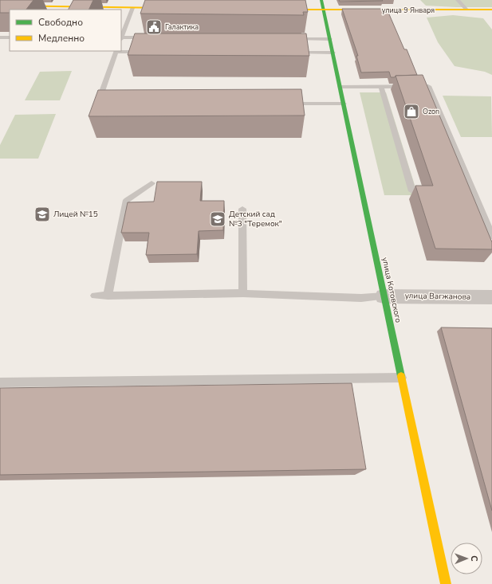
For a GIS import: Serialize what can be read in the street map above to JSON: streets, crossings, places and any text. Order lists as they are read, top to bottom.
{
  "streets": {
    "street": ["улица 9 Января", "улица Котовского", "улица Вагжанова"]
  },
  "crossings": [
    ["улица 9 Января", "улица Котовского"],
    ["улица Котовского", "улица Вагжанова"]
  ],
  "places": {
    "public building": ["Галактика"],
    "shop": ["Ozon"],
    "school or university": ["Лицей №15", "Детский сад №3 \"Теремок\""]
  },
  "legend": ["Свободно", "Медленно"],
  "north": "right"
}
